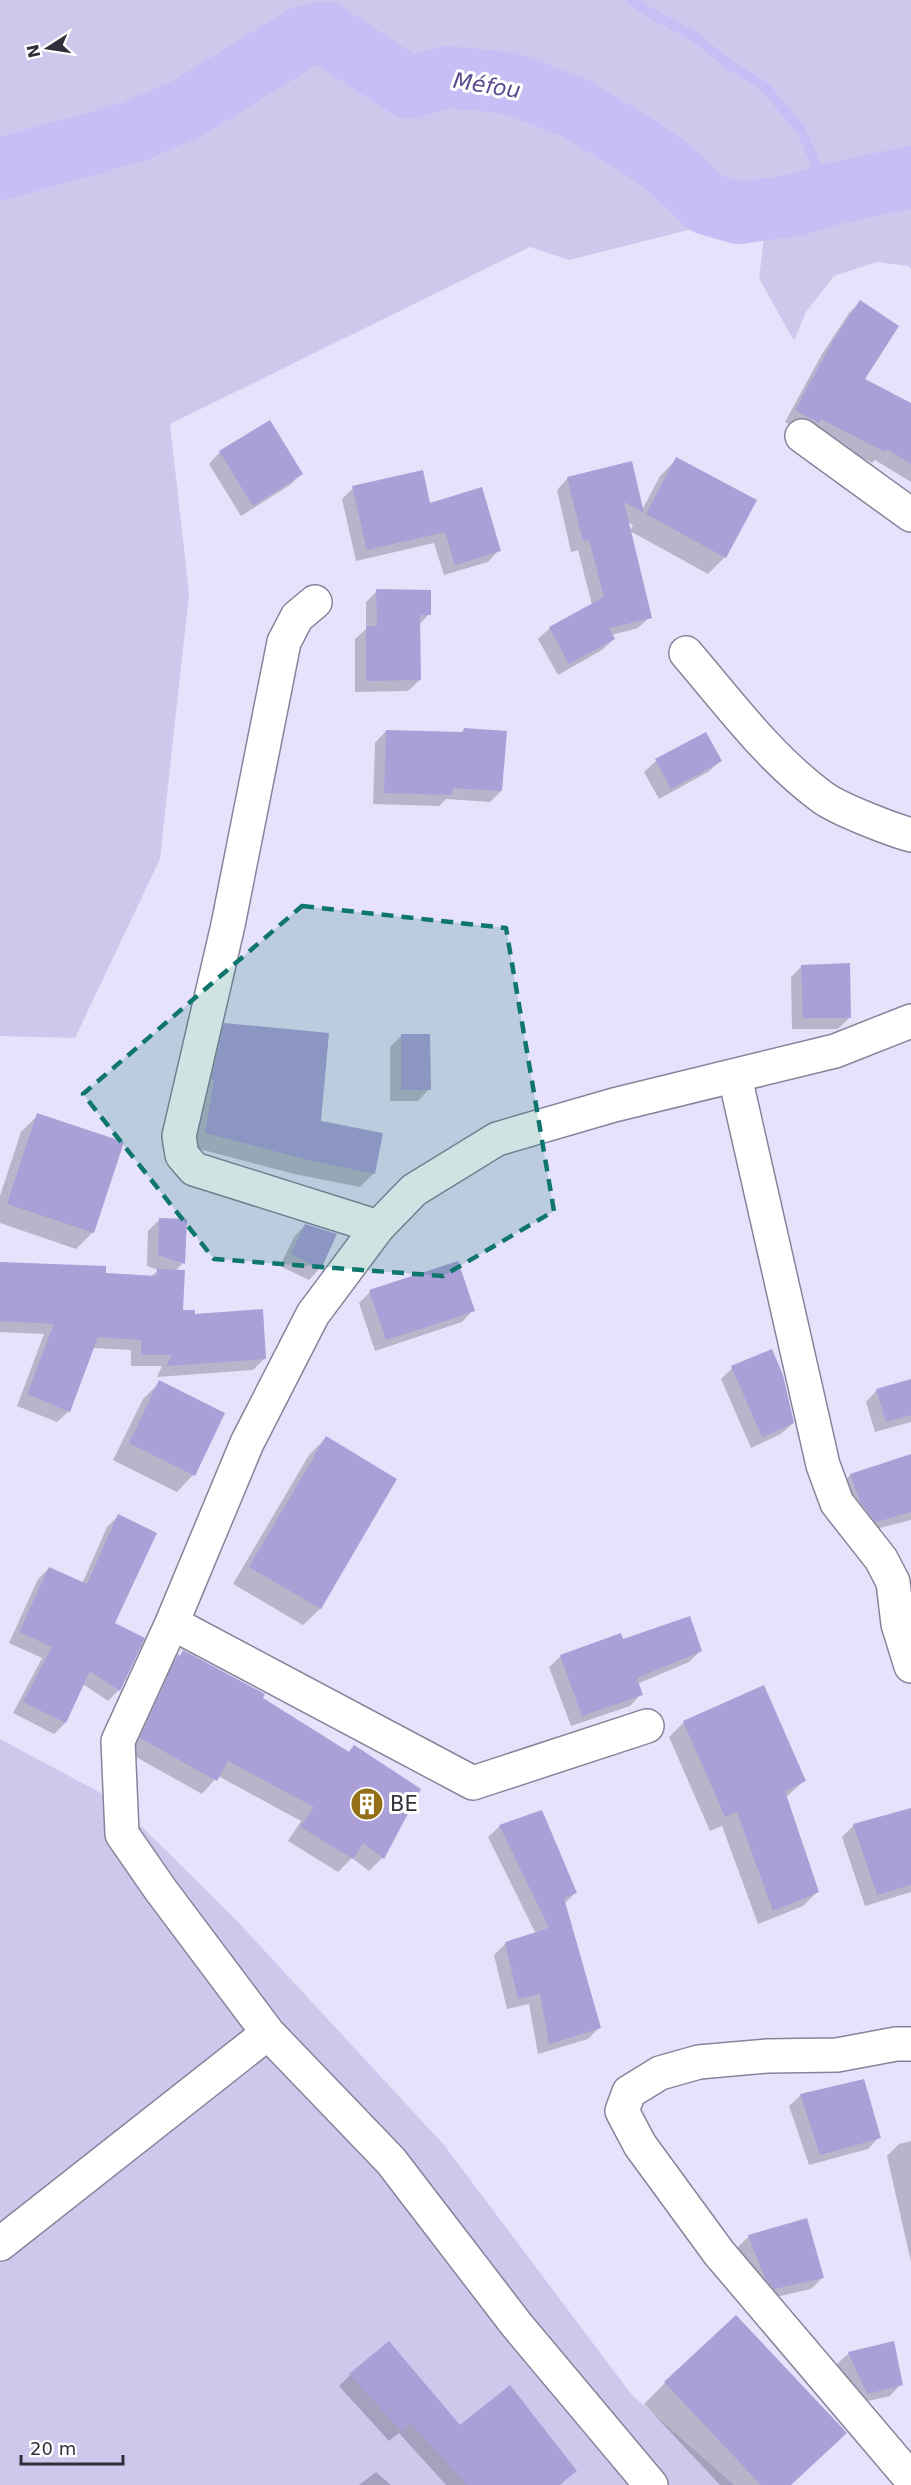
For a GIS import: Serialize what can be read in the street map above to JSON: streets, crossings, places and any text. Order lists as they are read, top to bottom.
{
  "water": ["Méfou"],
  "places": {
    "building": ["BE"]
  },
  "scale_bar": "20 m",
  "north": "left"
}
